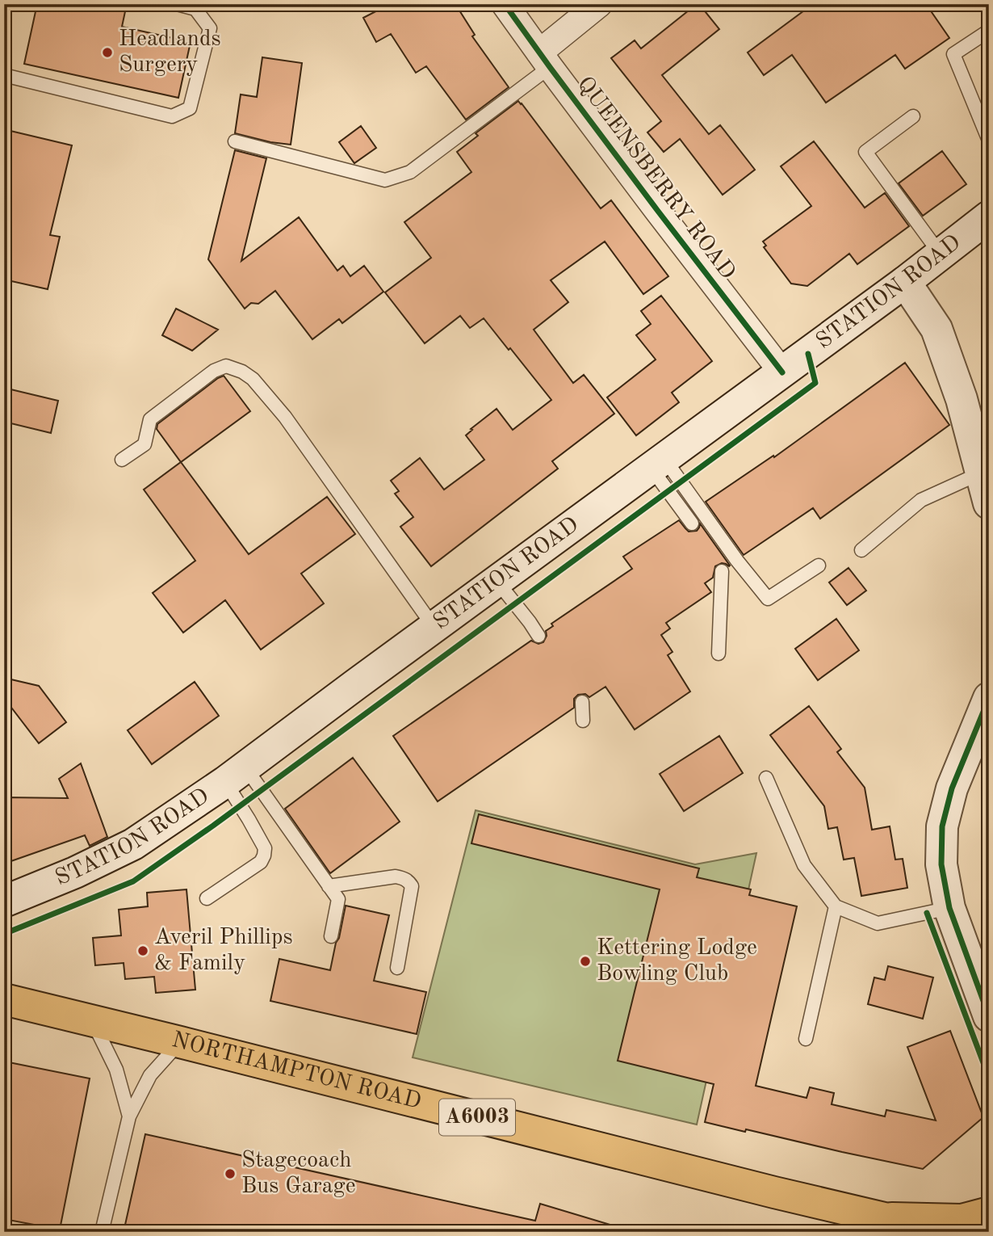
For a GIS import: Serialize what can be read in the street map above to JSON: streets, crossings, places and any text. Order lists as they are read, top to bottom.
{
  "streets": {
    "main road": ["STATION ROAD", "NORTHAMPTON ROAD", "A6003"],
    "street": ["QUEENSBERRY ROAD"]
  },
  "crossings": [
    ["QUEENSBERRY ROAD", "STATION ROAD"]
  ],
  "places": [
    "Headlands Surgery",
    "Averil Phillips & Family",
    "Kettering Lodge Bowling Club",
    "Stagecoach Bus Garage"
  ]
}
